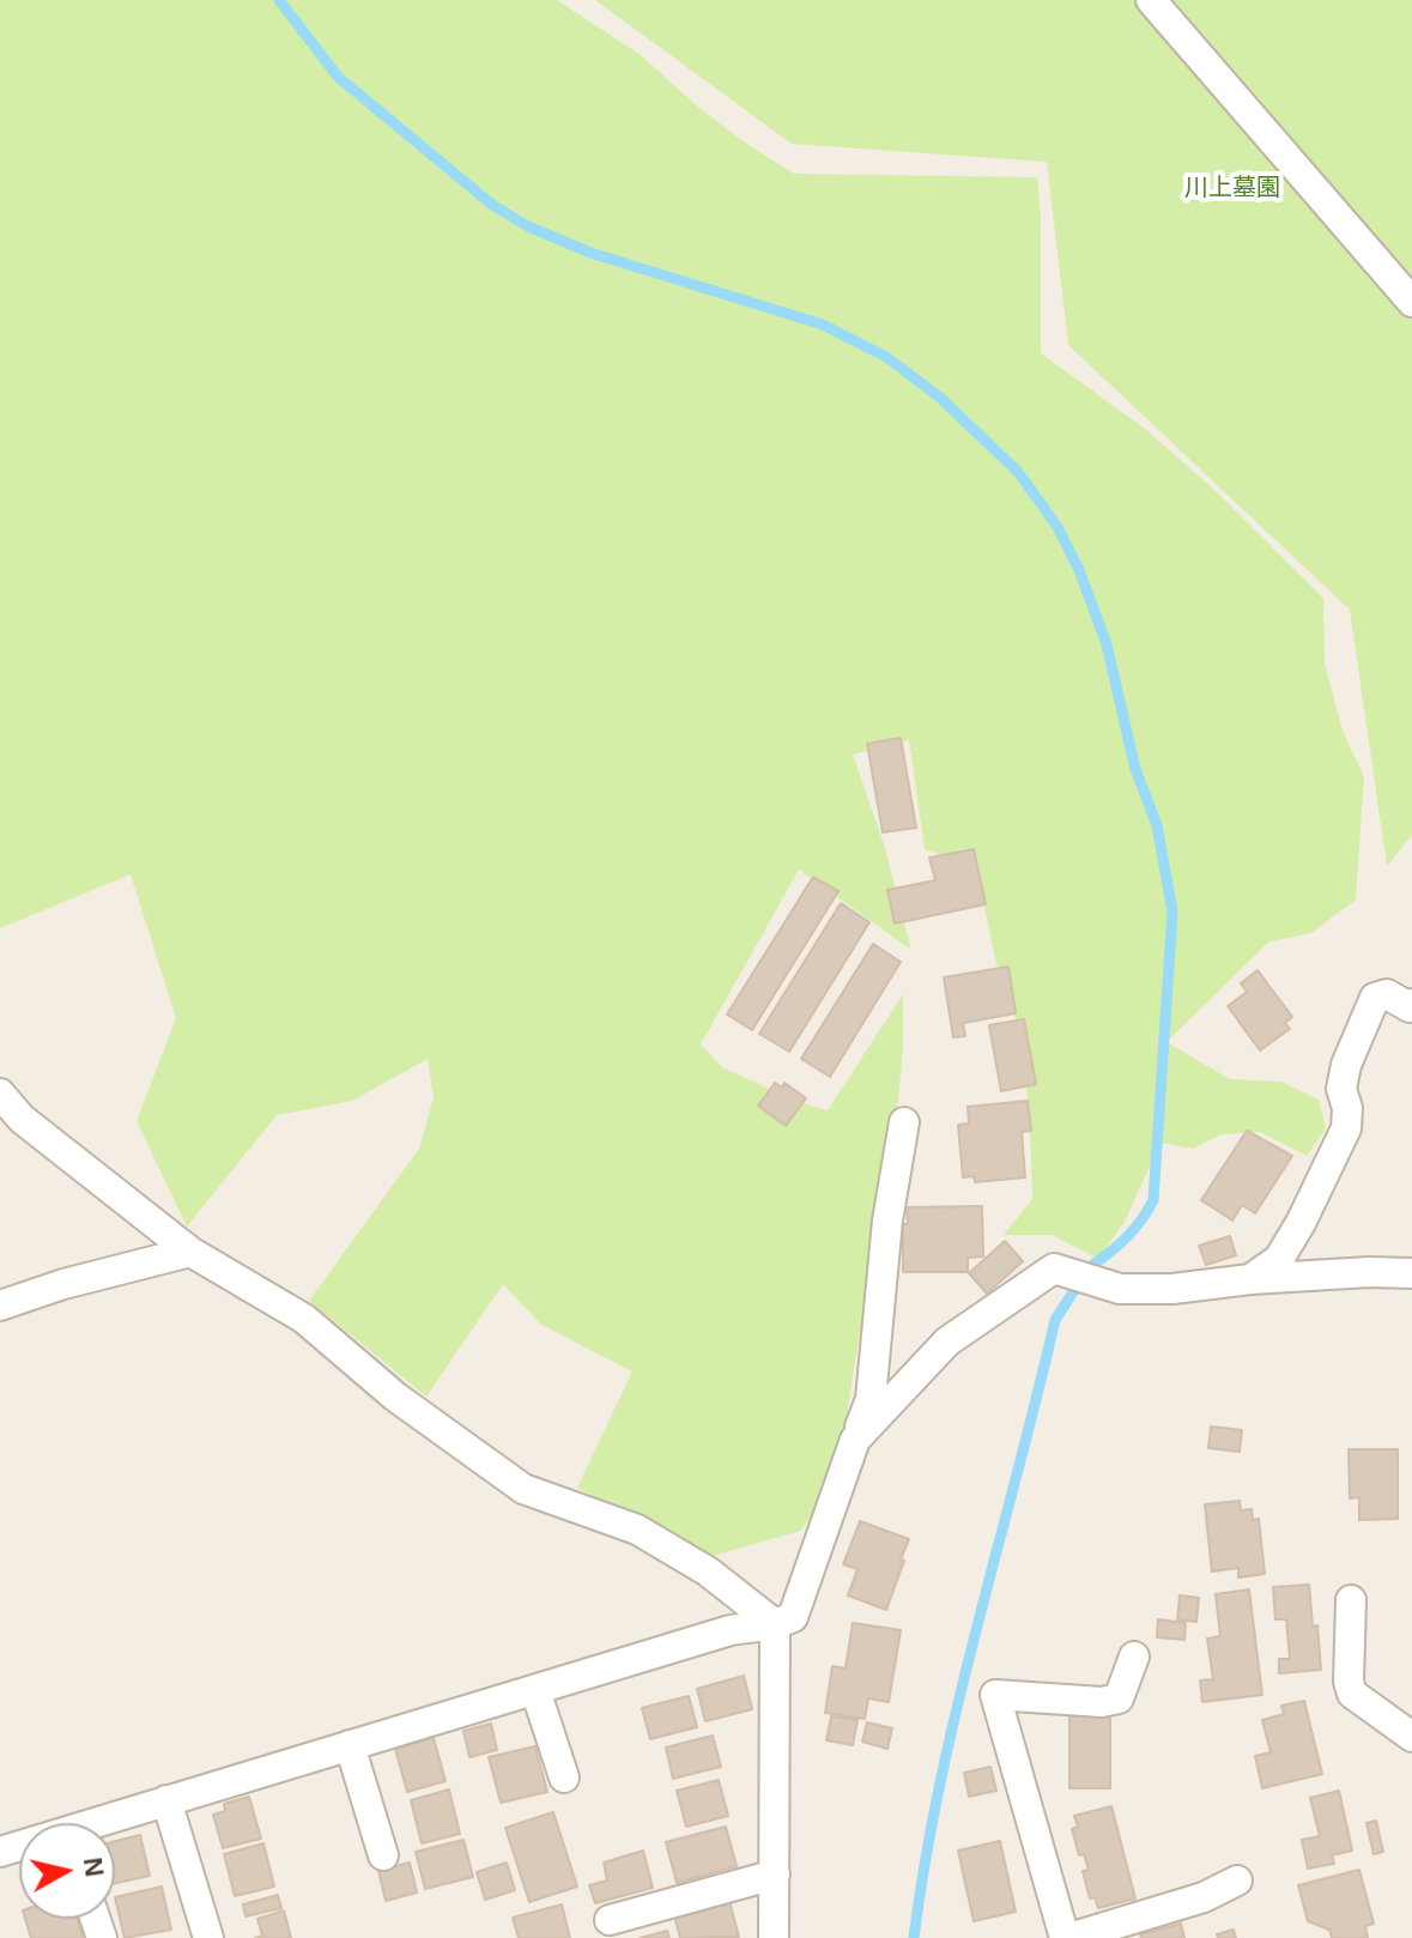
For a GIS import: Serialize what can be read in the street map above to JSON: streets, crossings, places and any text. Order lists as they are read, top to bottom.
{
  "parks": ["川上墓園"],
  "north": "right"
}
